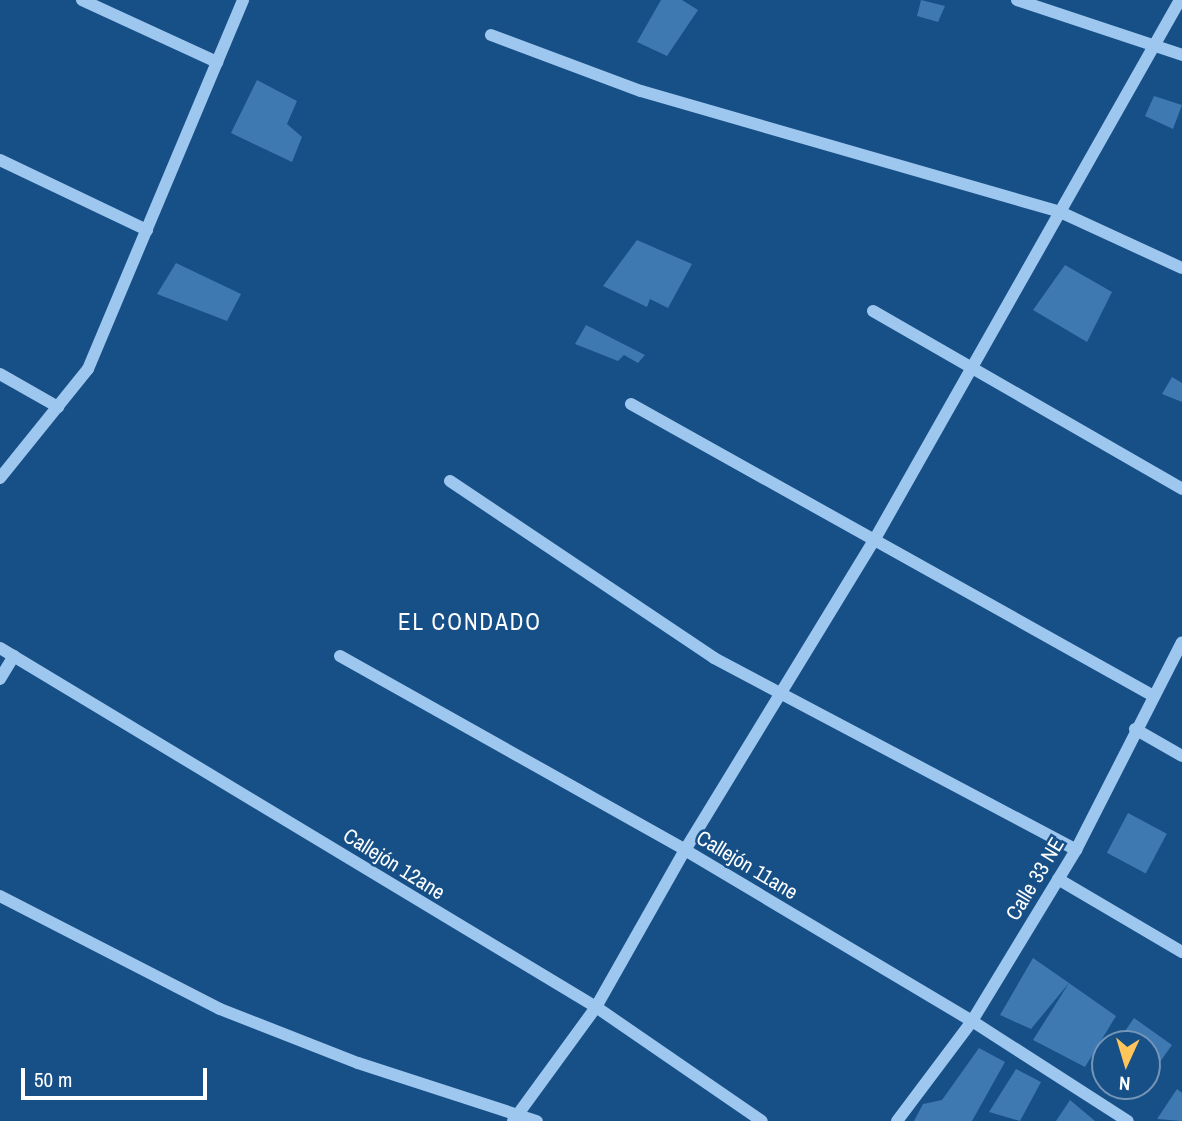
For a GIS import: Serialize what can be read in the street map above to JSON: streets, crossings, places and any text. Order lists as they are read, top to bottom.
{
  "streets": {
    "street": ["Callejón 12ane", "Callejón 11ane", "Calle 33 NE"]
  },
  "crossings": [
    ["Callejón 11ane", "Calle 33 NE"]
  ],
  "districts": ["EL CONDADO"],
  "scale_bar": "50 m",
  "north": "bottom"
}
